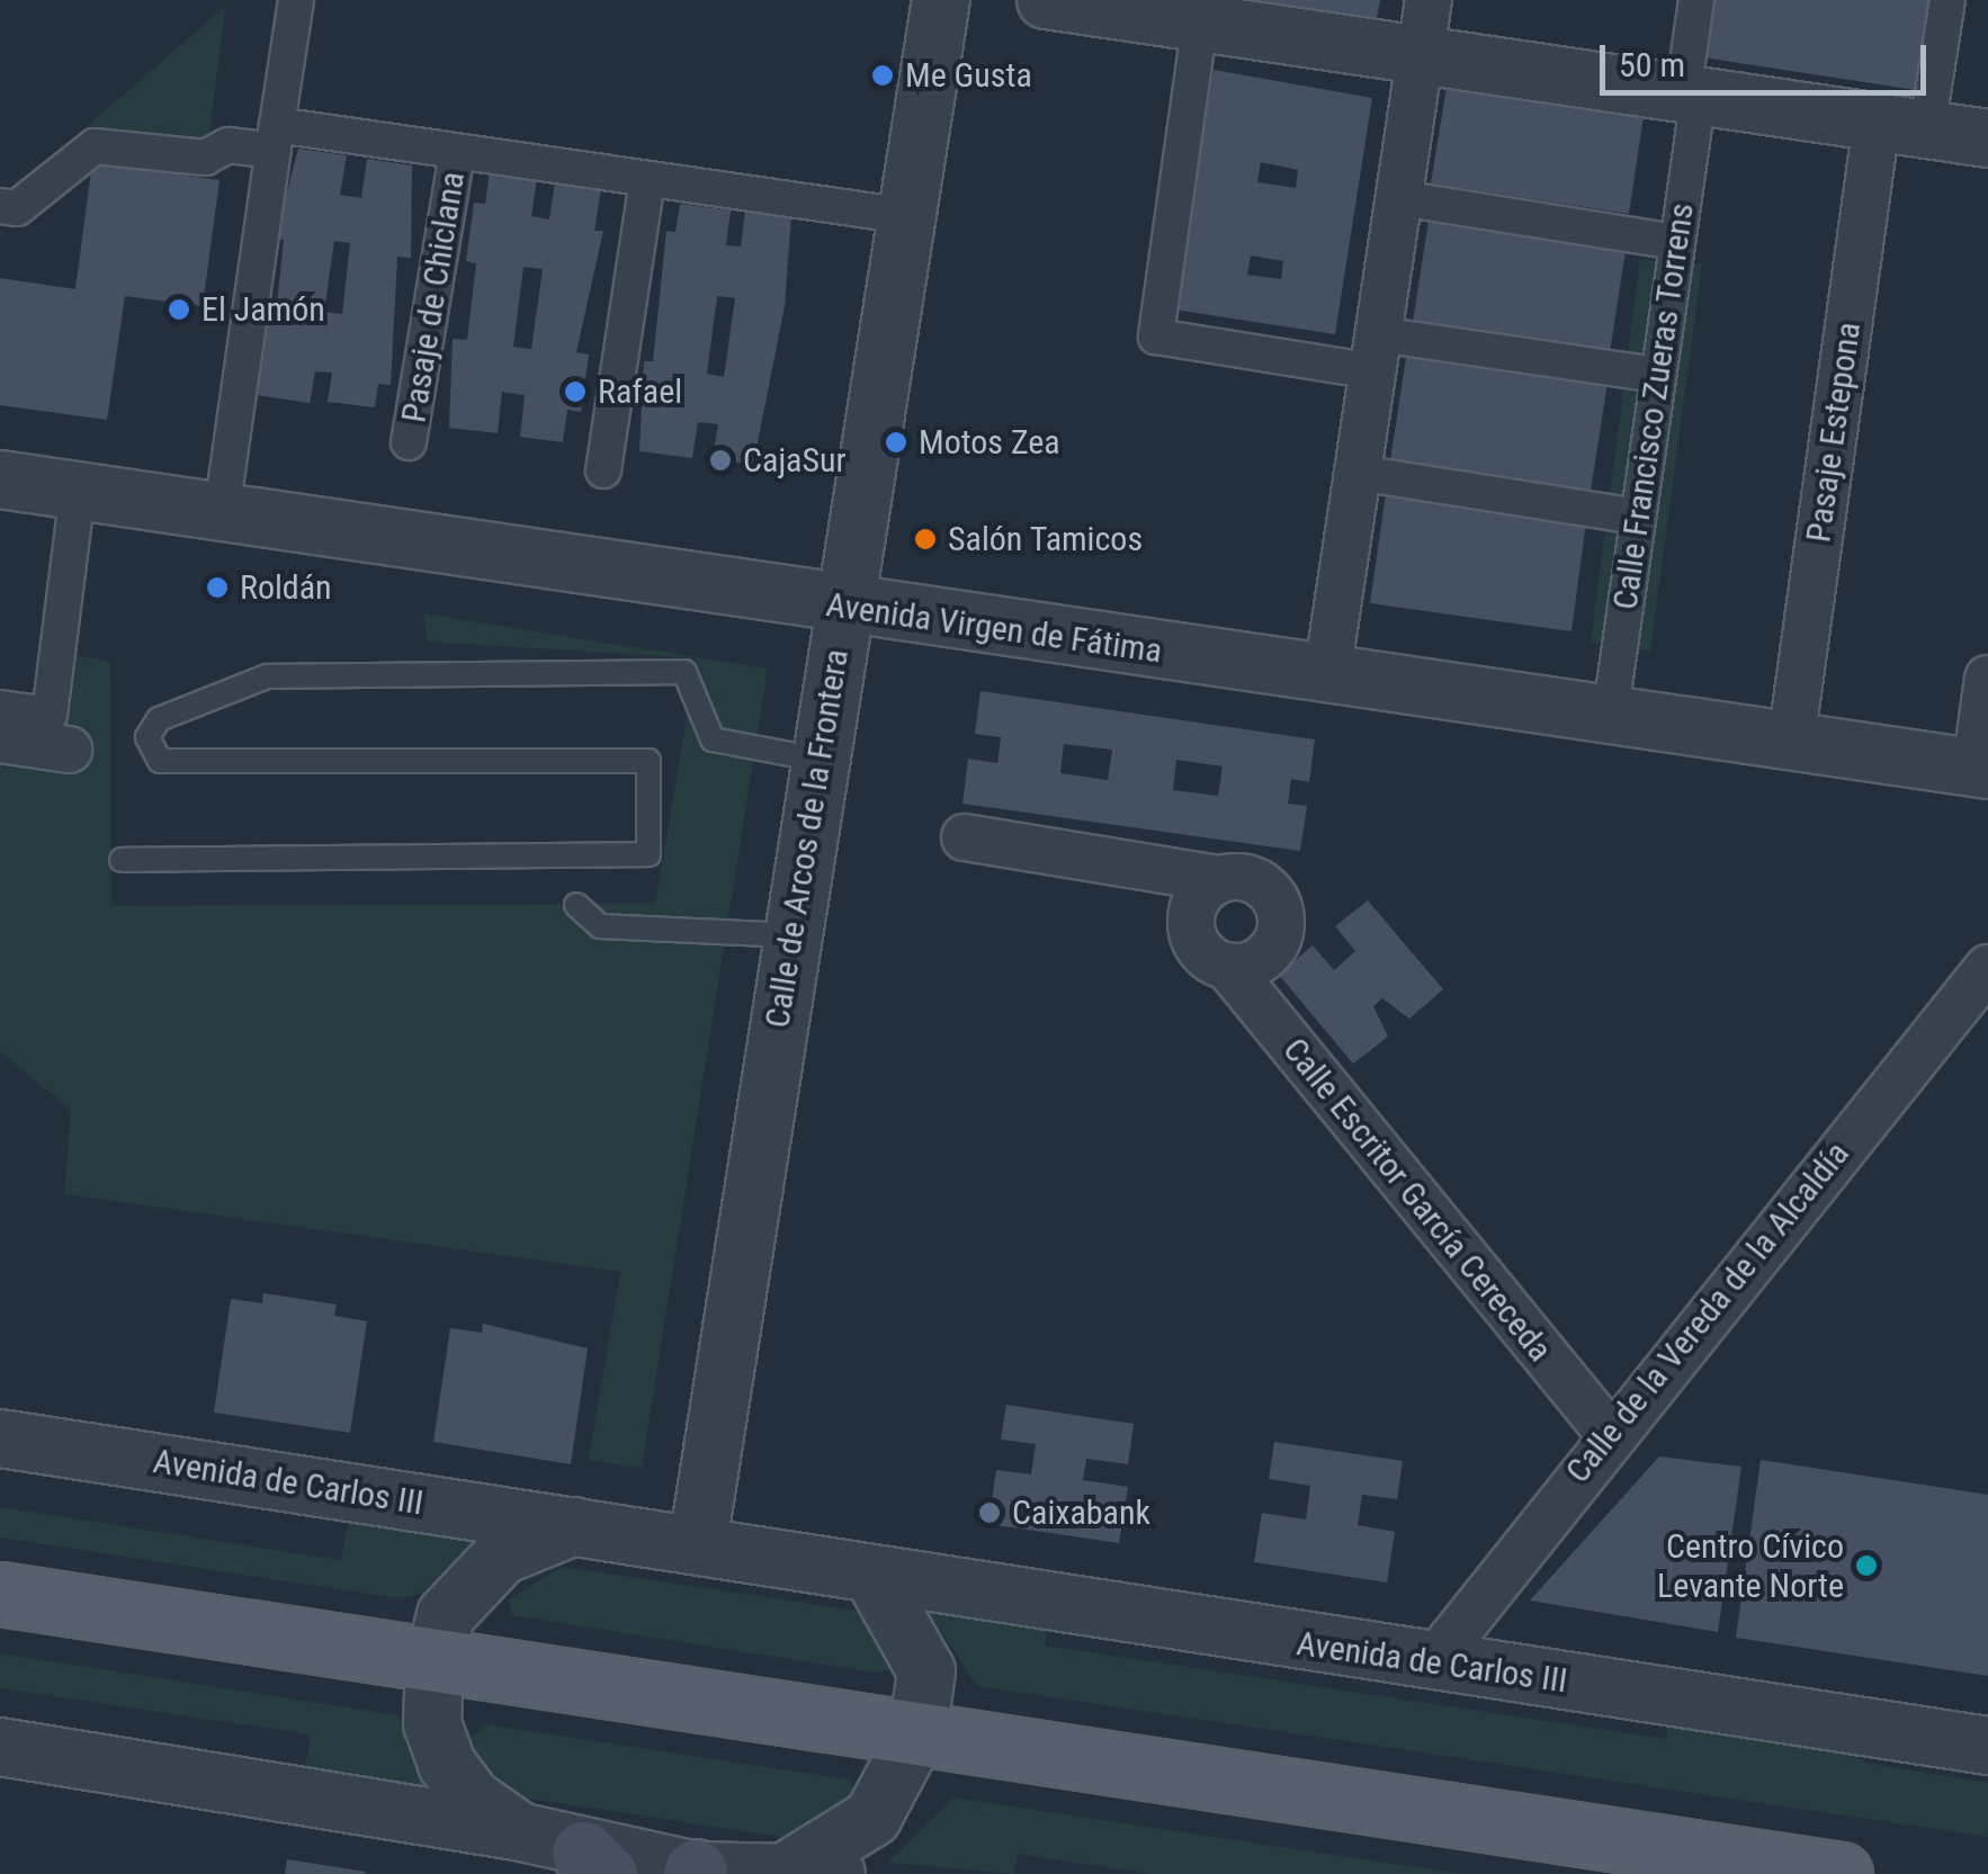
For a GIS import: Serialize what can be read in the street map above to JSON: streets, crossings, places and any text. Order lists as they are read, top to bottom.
{
  "streets": {
    "street": [
      "Pasaje de Chiclana",
      "Calle Francisco Zueras Torrens",
      "Pasaje Estepona",
      "Avenida Virgen de Fátima",
      "Calle de Arcos de la Frontera",
      "Calle Escritor García Cereceda",
      "Calle de la Vereda de la Alcaldía",
      "Avenida de Carlos III"
    ]
  },
  "crossings": [
    ["Calle Francisco Zueras Torrens", "Avenida Virgen de Fátima"],
    ["Pasaje Estepona", "Avenida Virgen de Fátima"],
    ["Avenida Virgen de Fátima", "Calle de Arcos de la Frontera"],
    ["Calle de Arcos de la Frontera", "Avenida de Carlos III"],
    ["Calle Escritor García Cereceda", "Calle de la Vereda de la Alcaldía"],
    ["Calle de la Vereda de la Alcaldía", "Avenida de Carlos III"]
  ],
  "places": [
    "Me Gusta",
    "El Jamón",
    "Rafael",
    "Motos Zea",
    "CajaSur",
    "Salón Tamicos",
    "Roldán",
    "Caixabank",
    "Centro Cívico Levante Norte"
  ],
  "scale_bar": "50 m"
}
